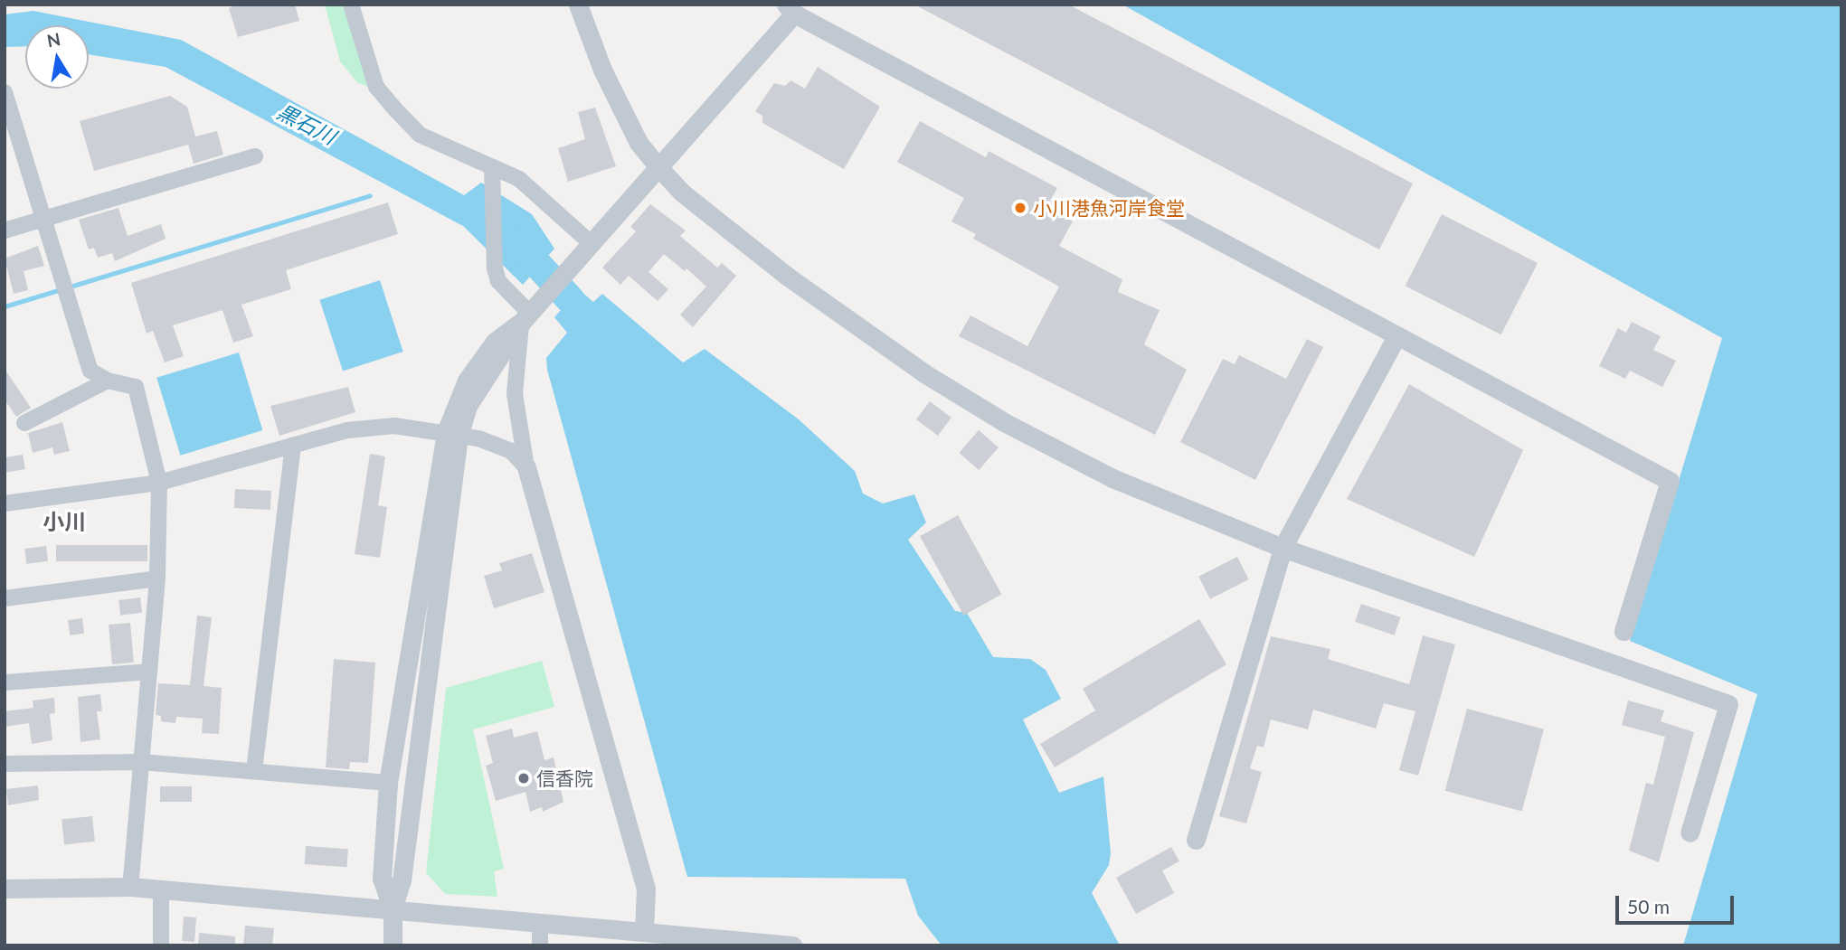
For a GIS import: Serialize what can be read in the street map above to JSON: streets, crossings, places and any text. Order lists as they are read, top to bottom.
{
  "districts": ["小川"],
  "water": ["黒石川"],
  "places": ["小川港魚河岸食堂", "信香院"],
  "scale_bar": "50 m",
  "north": "top"
}
